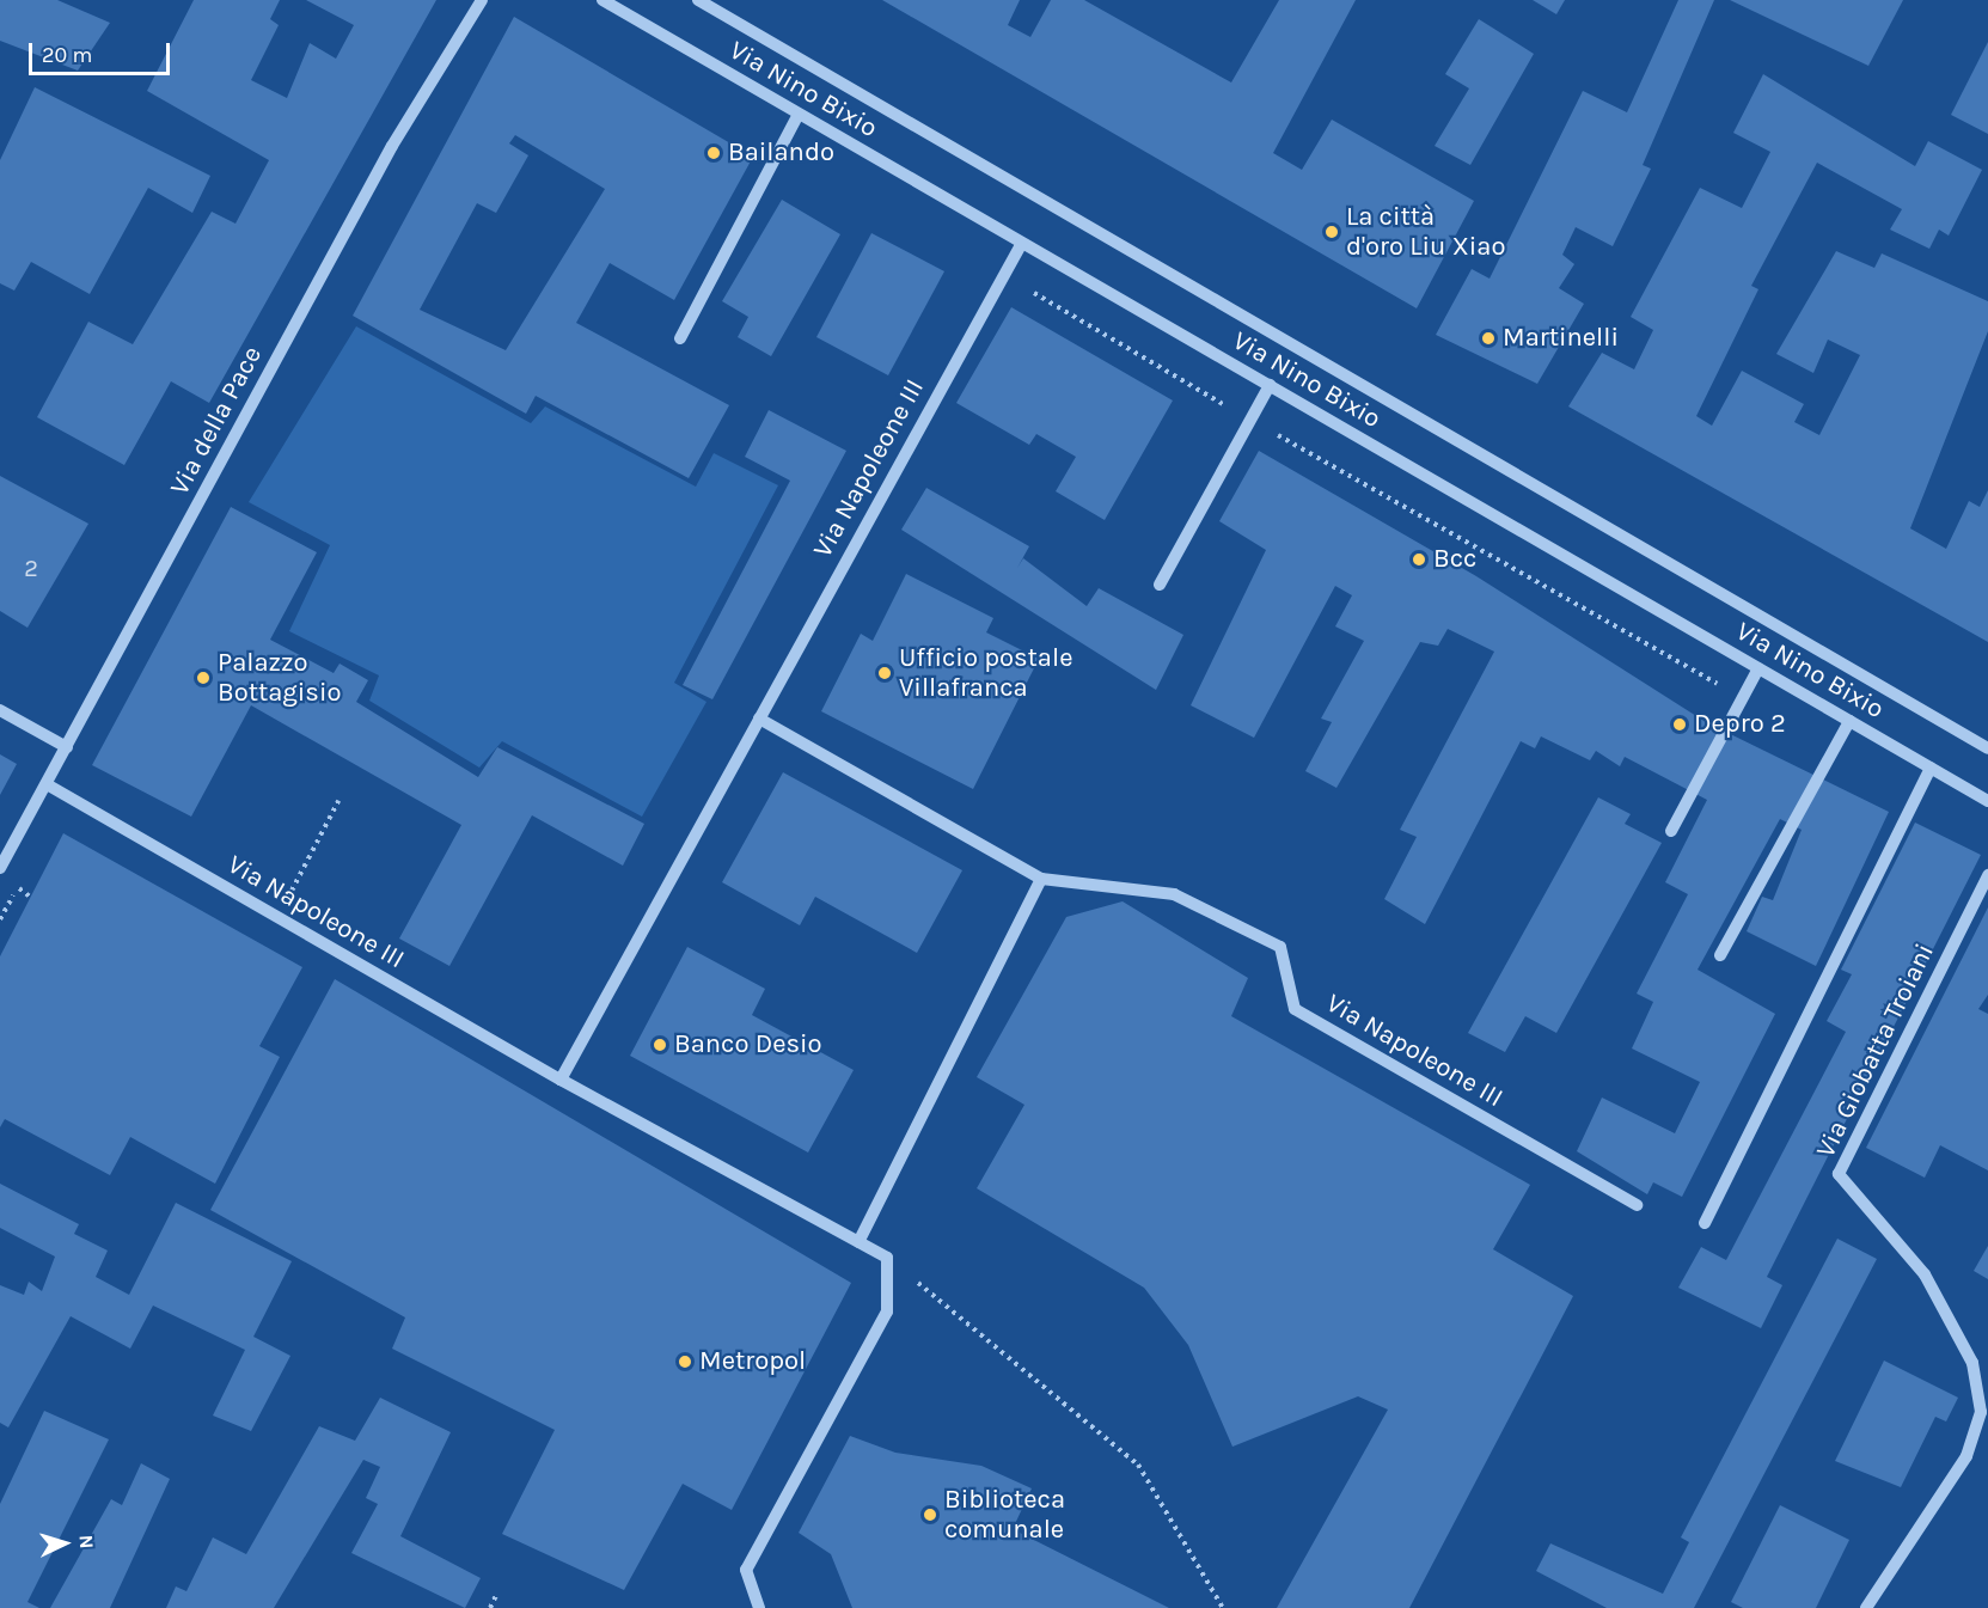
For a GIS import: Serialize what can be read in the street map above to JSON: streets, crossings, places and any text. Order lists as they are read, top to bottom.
{
  "streets": {
    "street": [
      "Via Nino Bixio",
      "Via della Pace",
      "Via Napoleone III",
      "Via Giobatta Troiani"
    ]
  },
  "crossings": [
    ["Via Nino Bixio", "Via Napoleone III"],
    ["Via della Pace", "Via Napoleone III"]
  ],
  "places": [
    "Bailando",
    "La città d'oro Liu Xiao",
    "Martinelli",
    "Bcc",
    "Ufficio postale Villafranca",
    "Palazzo Bottagisio",
    "Depro 2",
    "Banco Desio",
    "Metropol",
    "Biblioteca comunale"
  ],
  "house_numbers": ["2"],
  "scale_bar": "20 m",
  "north": "right"
}
